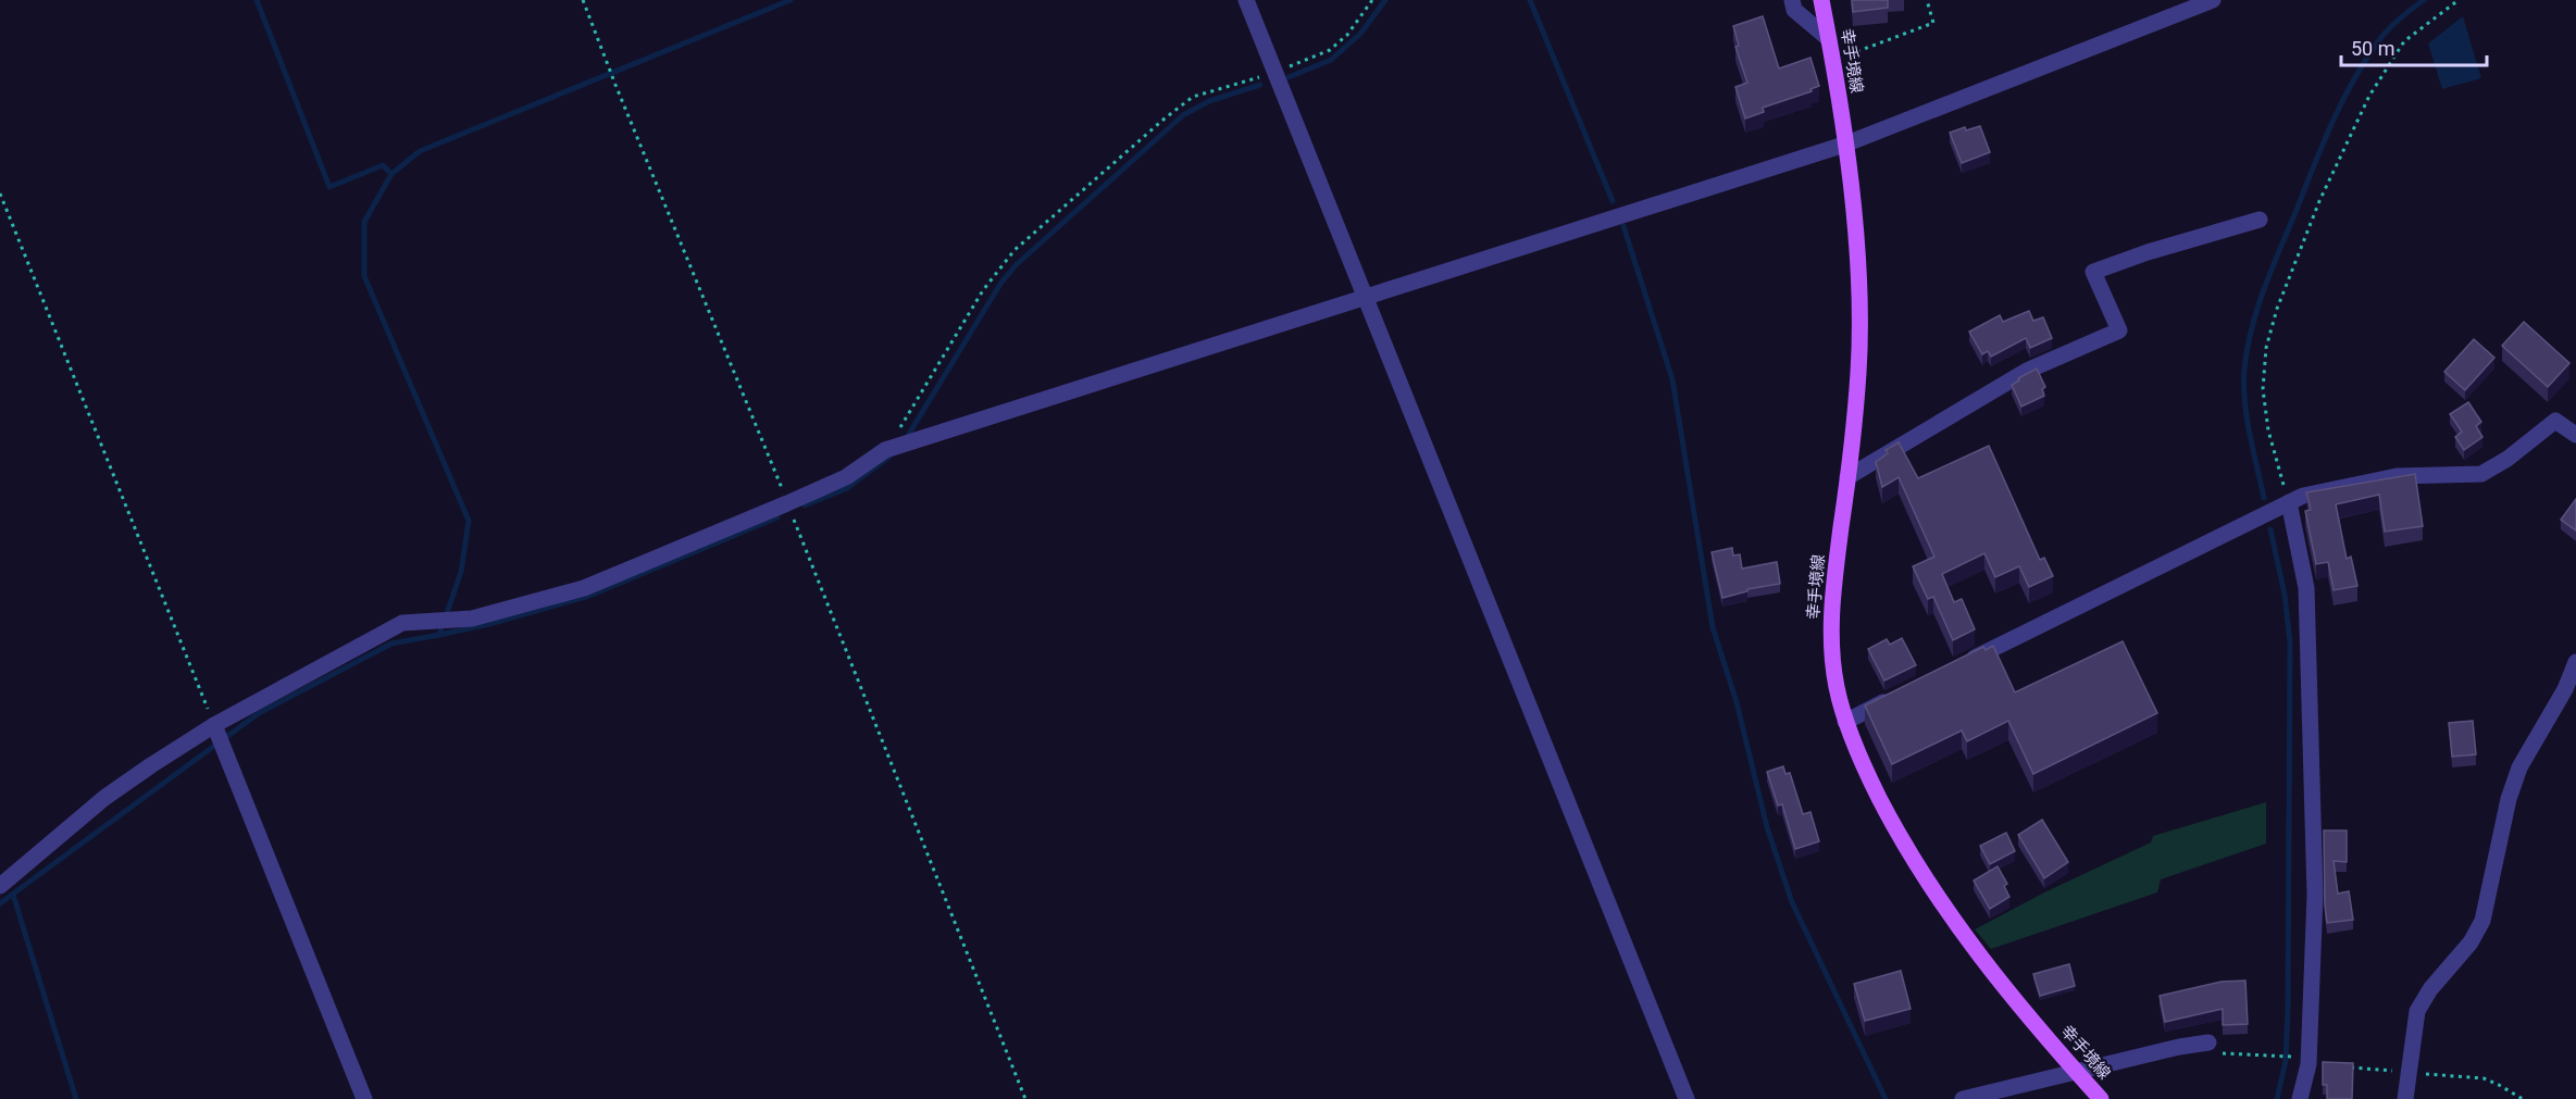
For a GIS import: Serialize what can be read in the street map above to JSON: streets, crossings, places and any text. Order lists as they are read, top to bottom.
{
  "streets": {
    "main road": ["幸手境線"]
  },
  "scale_bar": "50 m"
}
